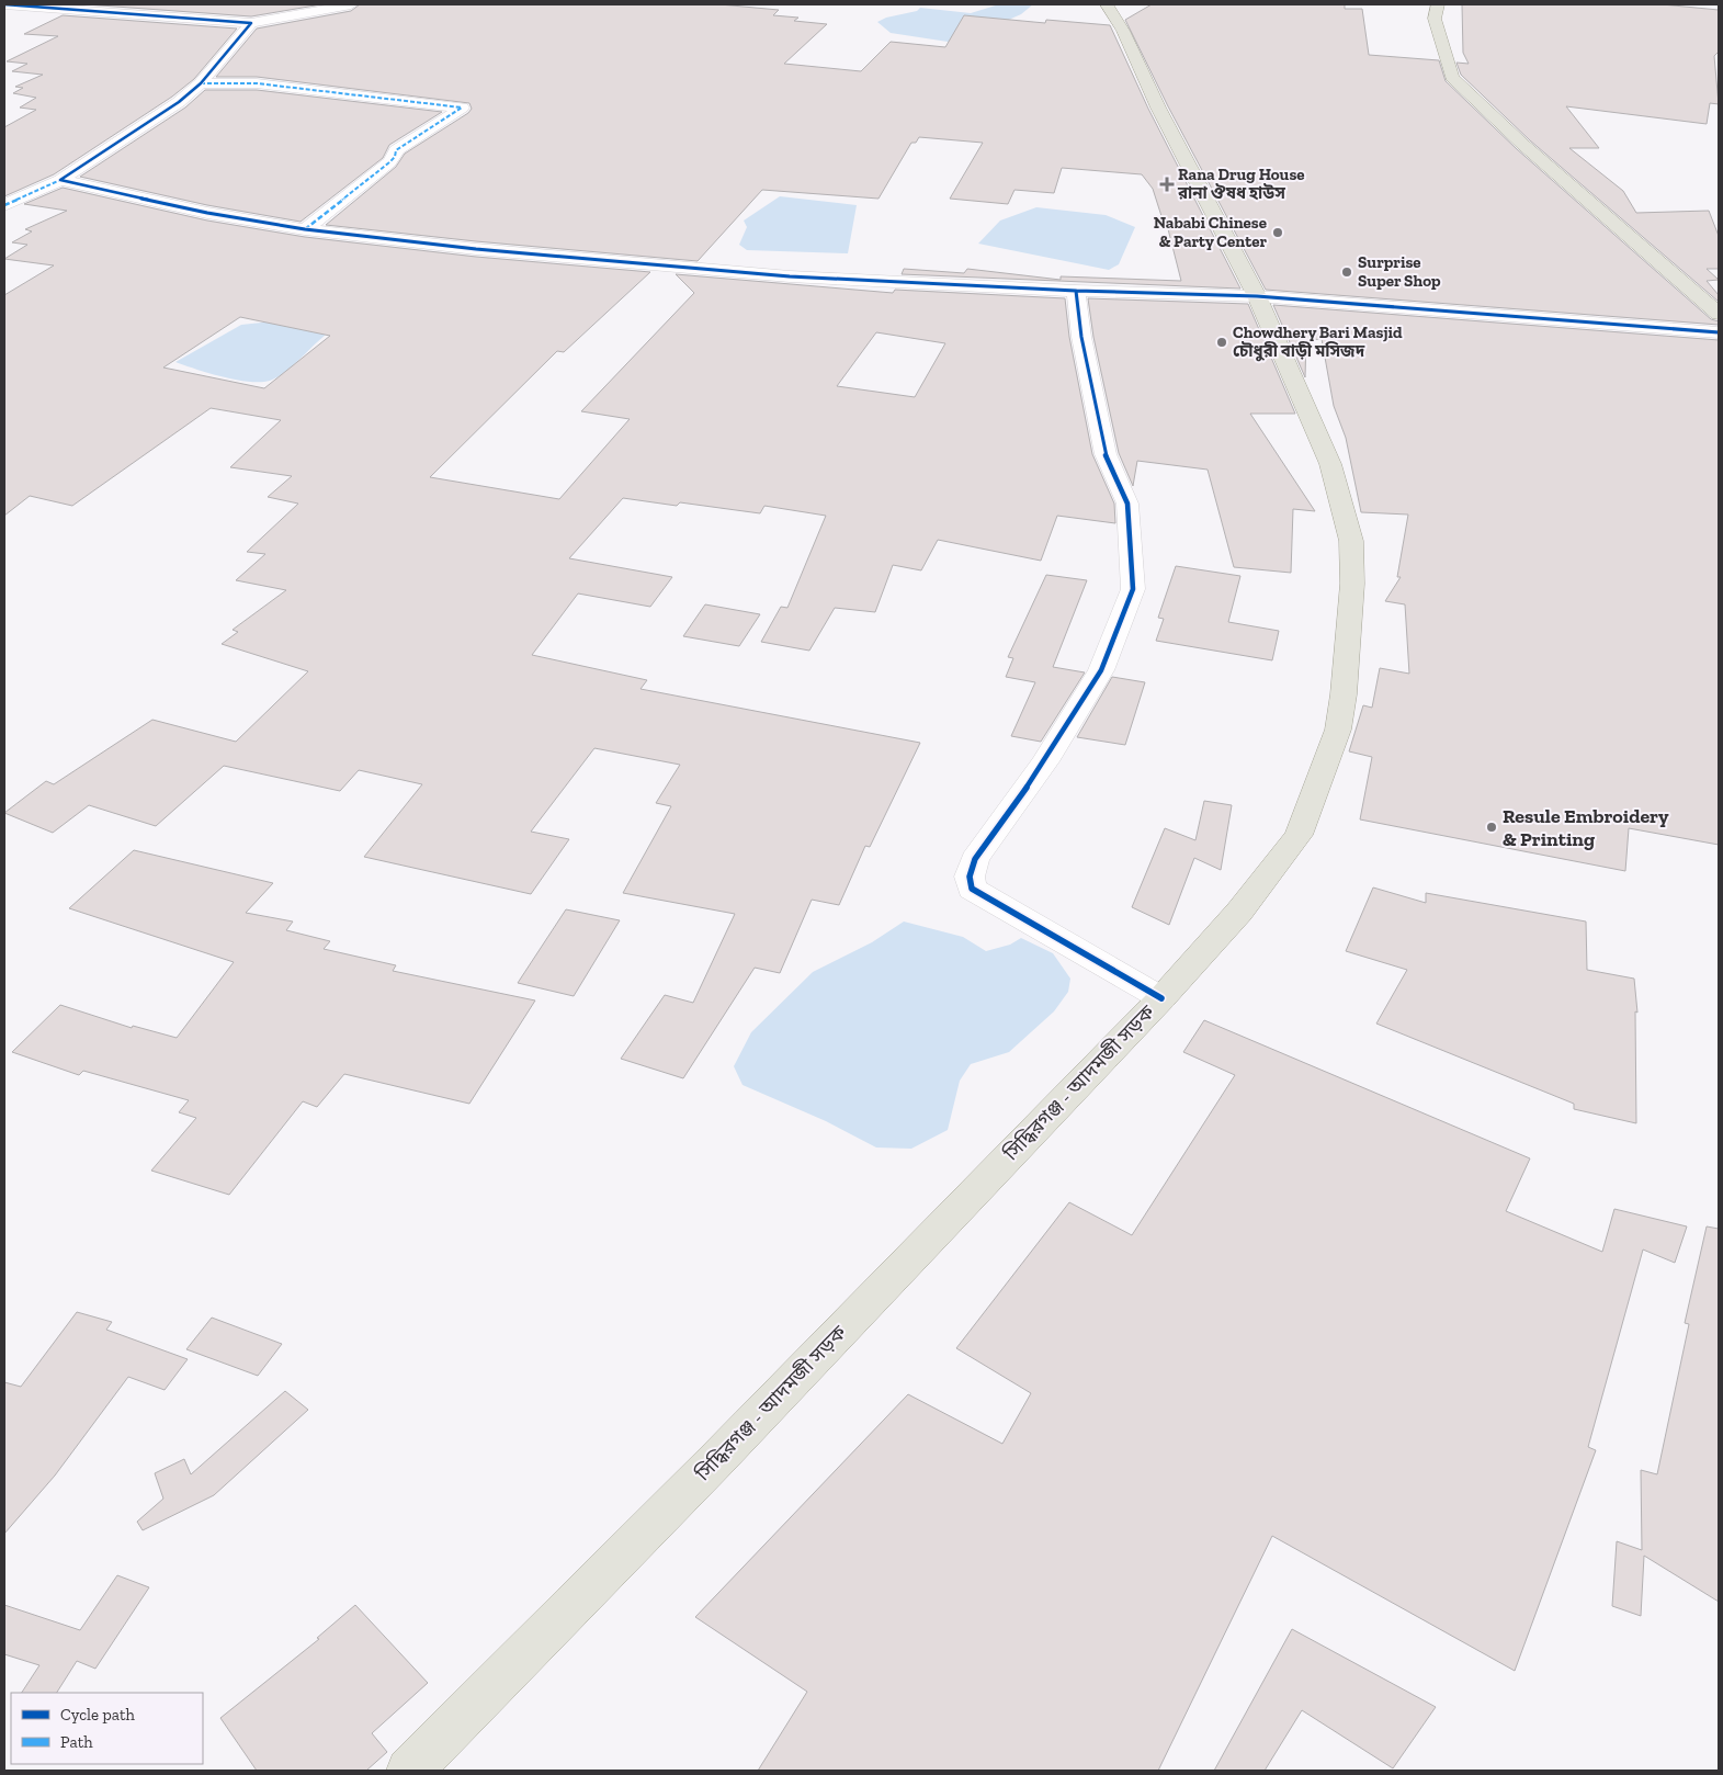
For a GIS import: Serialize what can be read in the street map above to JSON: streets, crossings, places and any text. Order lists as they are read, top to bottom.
{
  "streets": {
    "main road": ["সিদ্ধিরগঞ্জ - আদমজী সড়ক"]
  },
  "places": {
    "health": ["Rana Drug House রানা ঔষধ হাউস"],
    "other": [
      "Nababi Chinese & Party Center",
      "Surprise Super Shop",
      "Chowdhery Bari Masjid চৌধুরী বাড়ী মসিজদ",
      "Resule Embroidery & Printing"
    ]
  },
  "legend": ["Cycle path", "Path"]
}
